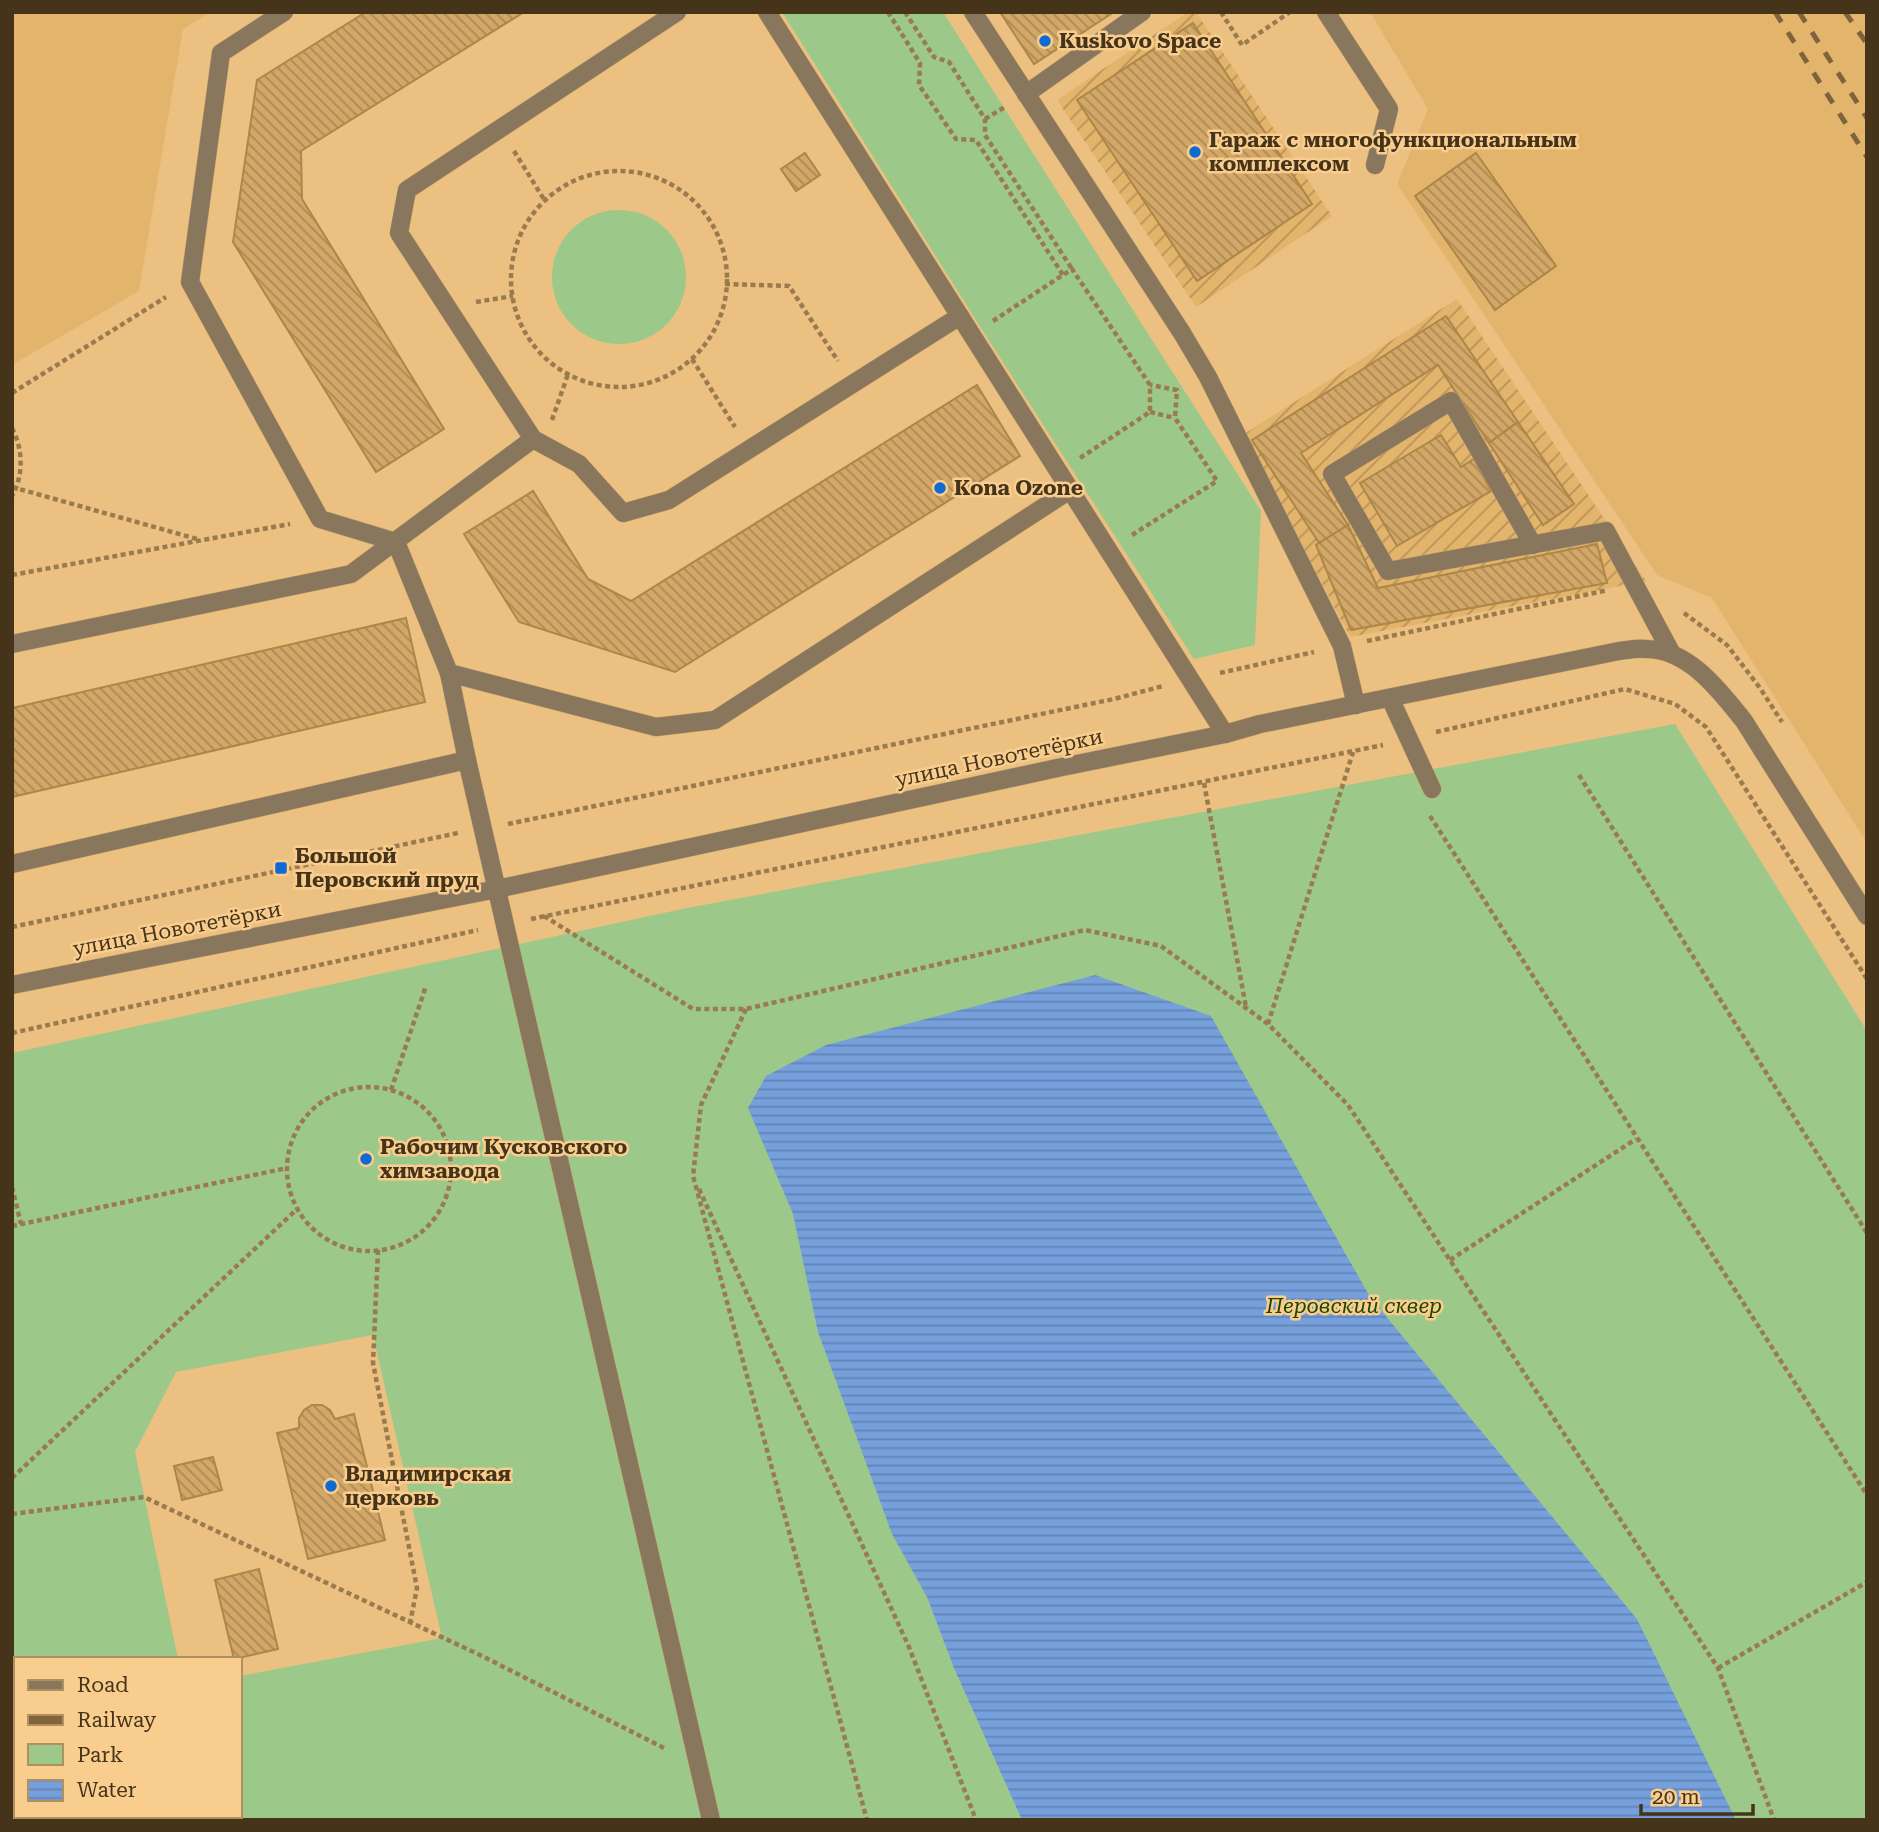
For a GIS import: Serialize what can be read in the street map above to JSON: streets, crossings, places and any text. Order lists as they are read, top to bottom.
{
  "streets": {
    "street": ["улица Новотетёрки"]
  },
  "parks": ["Перовский сквер"],
  "places": {
    "other": [
      "Kuskovo Space",
      "Гараж с многофункциональным комплексом",
      "Kona Ozone",
      "Рабочим Кусковского химзавода",
      "Владимирская церковь"
    ],
    "transit": ["Большой Перовский пруд"]
  },
  "legend": [
    "Road",
    "Railway",
    "Park",
    "Water"
  ],
  "scale_bar": "20 m"
}
